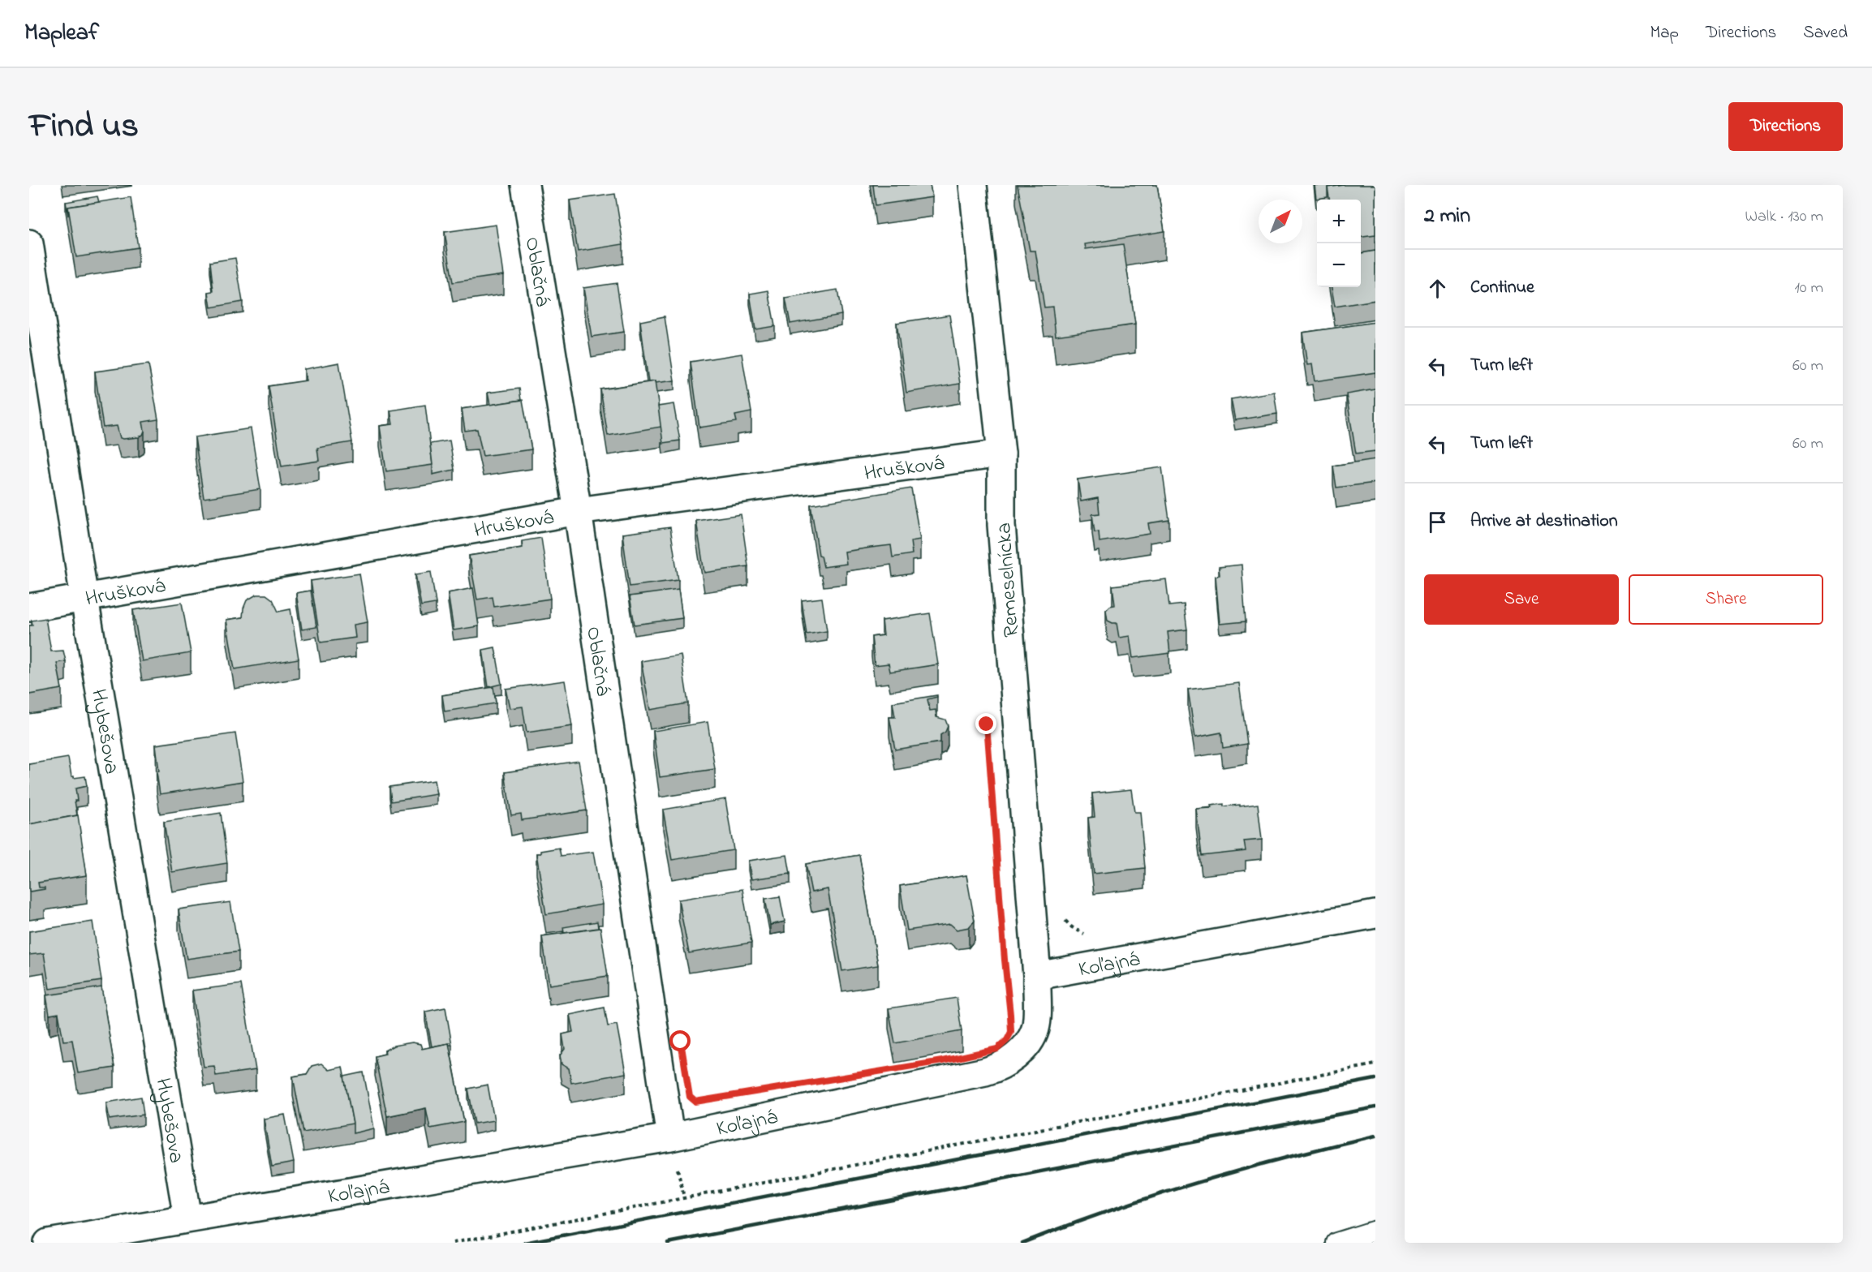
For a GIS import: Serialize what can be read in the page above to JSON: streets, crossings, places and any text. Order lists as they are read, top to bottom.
{
  "streets": {
    "street": [
      "Oblačná",
      "Hrušková",
      "Remeselnícka",
      "Hybešova",
      "Koľajná"
    ]
  },
  "crossings": [
    ["Oblačná", "Hrušková"],
    ["Oblačná", "Koľajná"],
    ["Hrušková", "Remeselnícka"],
    ["Hrušková", "Hybešova"],
    ["Remeselnícka", "Koľajná"],
    ["Hybešova", "Koľajná"]
  ],
  "north": "top right",
  "page": {
    "header": "Mapleaf",
    "nav": ["Map", "Directions", "Saved"],
    "title": "Find us",
    "buttons": [
      "Directions",
      ["Save", "Share"]
    ],
    "heading": ["2 min", "Walk · 130 m"],
    "map_buttons": ["+", "−"],
    "list": [
      ["Continue", "10 m"],
      ["Turn left", "60 m"],
      ["Turn left", "60 m"],
      "Arrive at destination"
    ]
  }
}
